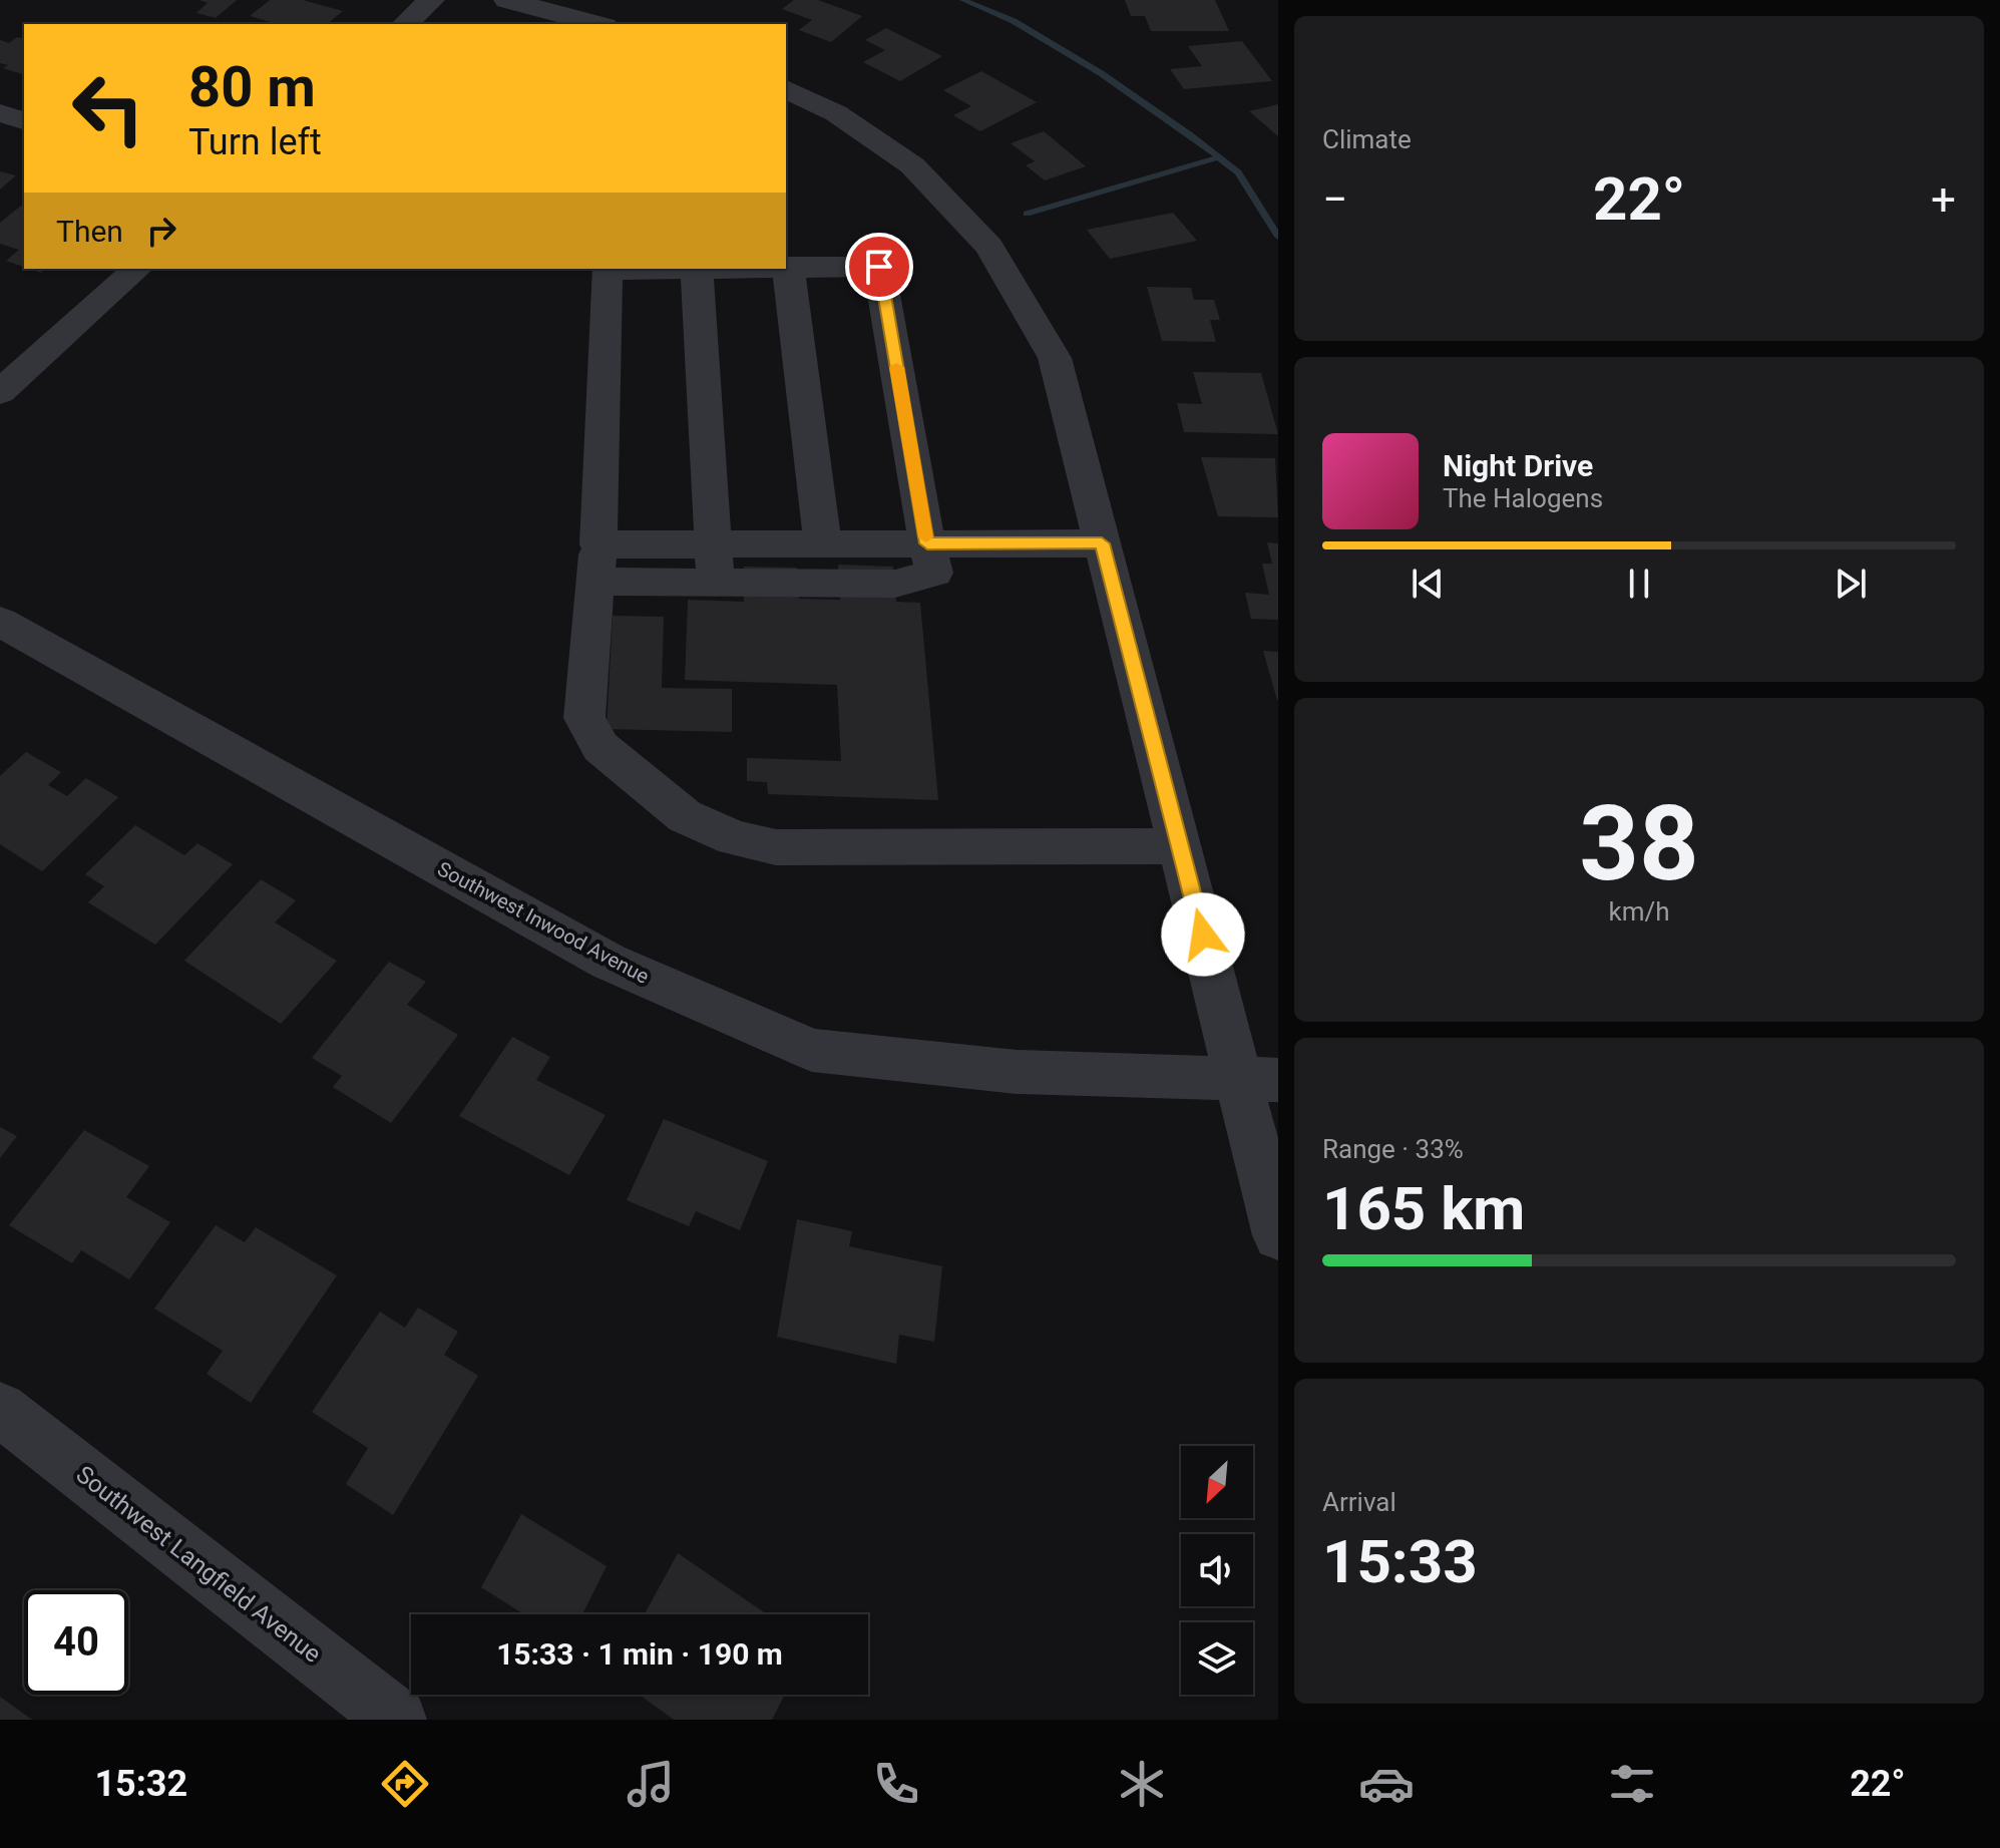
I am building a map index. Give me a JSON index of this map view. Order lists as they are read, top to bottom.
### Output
{
  "streets": {
    "street": ["Southwest Inwood Avenue", "Southwest Langfield Avenue"]
  },
  "north": "bottom left",
  "page": {
    "tile": [
      "Climate",
      ["38", "km/h"],
      ["Range · 33%", "165 km"],
      ["Arrival", "15:33"]
    ],
    "turn": ["80 m", "Turn left"],
    "heat": ["−", "22°", "+"],
    "then": "Then",
    "song": ["Night Drive", "The Halogens"],
    "limit": "40",
    "trip": "15:33 · 1 min · 190 m",
    "tabs": ["15:32", "22°"]
  }
}
